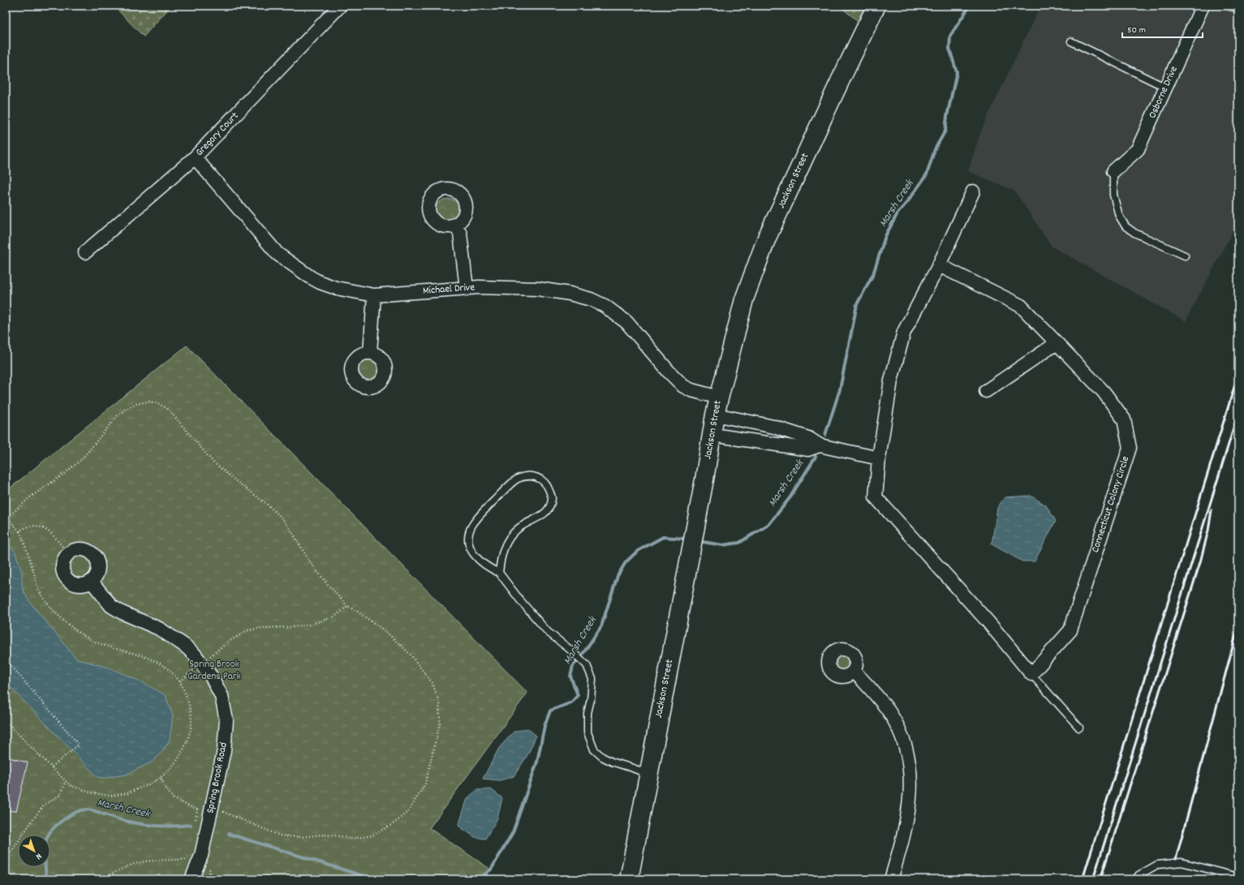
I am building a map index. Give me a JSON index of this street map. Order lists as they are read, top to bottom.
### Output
{
  "streets": {
    "street": [
      "Osborne Drive",
      "Gregory Court",
      "Jackson Street",
      "Michael Drive",
      "Connecticut Colony Circle",
      "Spring Brook Road"
    ]
  },
  "crossings": [
    ["Gregory Court", "Michael Drive"],
    ["Jackson Street", "Michael Drive"]
  ],
  "water": ["Marsh Creek"],
  "parks": ["Spring Brook Gardens Park"],
  "scale_bar": "50 m",
  "north": "bottom right"
}
